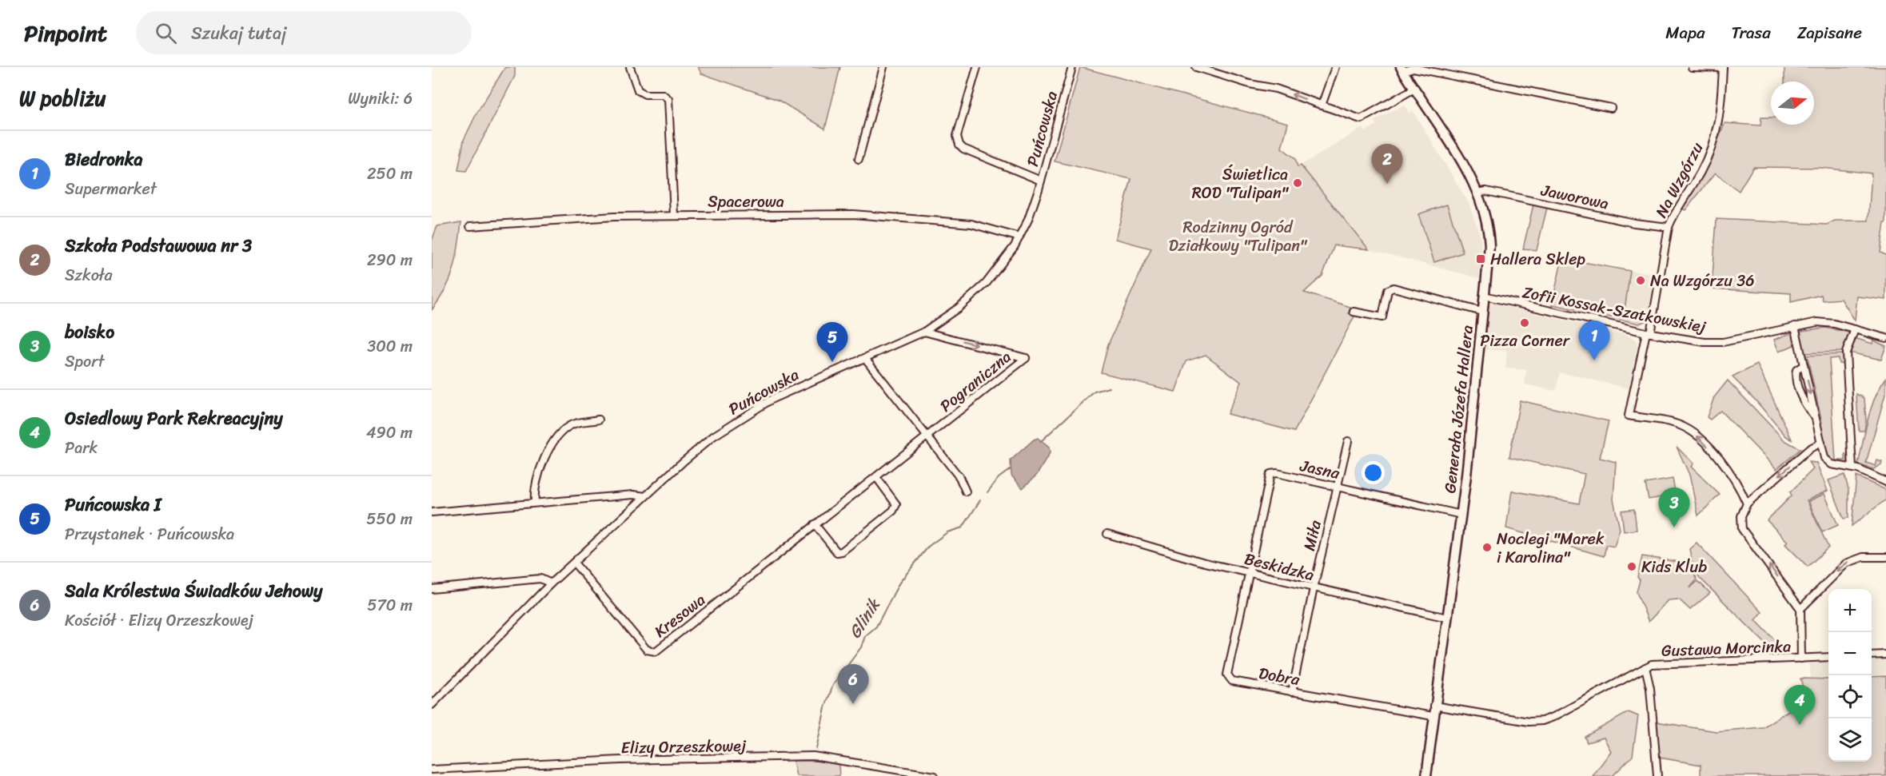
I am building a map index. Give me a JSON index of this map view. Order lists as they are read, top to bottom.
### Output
{
  "streets": {
    "street": [
      "Puńcowska",
      "Na Wzgórzu",
      "Jaworowa",
      "Spacerowa",
      "Zofii Kossak-Szatkowskiej",
      "Pograniczna",
      "Generała Józefa Hallera",
      "Jasna",
      "Miła",
      "Beskidzka",
      "Kresowa",
      "Gustawa Morcinka",
      "Dobra",
      "Elizy Orzeszkowej"
    ]
  },
  "crossings": [
    ["Puńcowska", "Spacerowa"],
    ["Puńcowska", "Pograniczna"],
    ["Puńcowska", "Kresowa"],
    ["Na Wzgórzu", "Jaworowa"],
    ["Na Wzgórzu", "Zofii Kossak-Szatkowskiej"],
    ["Jaworowa", "Generała Józefa Hallera"],
    ["Zofii Kossak-Szatkowskiej", "Generała Józefa Hallera"],
    ["Pograniczna", "Kresowa"],
    ["Generała Józefa Hallera", "Jasna"],
    ["Generała Józefa Hallera", "Beskidzka"],
    ["Generała Józefa Hallera", "Gustawa Morcinka"],
    ["Generała Józefa Hallera", "Dobra"],
    ["Jasna", "Miła"],
    ["Jasna", "Beskidzka"],
    ["Jasna", "Dobra"],
    ["Miła", "Beskidzka"],
    ["Miła", "Dobra"],
    ["Beskidzka", "Dobra"]
  ],
  "one_way": ["Na Wzgórzu"],
  "water": ["Glinik"],
  "parks": ["Rodzinny Ogród Działkowy \"Tulipan\""],
  "places": {
    "other": [
      "Świetlica ROD \"Tulipan\"",
      "Na Wzgórzu 36",
      "Pizza Corner",
      "Noclegi \"Marek i Karolina\"",
      "Kids Klub"
    ],
    "transit": ["Hallera Sklep"]
  },
  "north": "right",
  "page": {
    "header": "Pinpoint",
    "search": "Szukaj tutaj",
    "nav": ["Mapa", "Trasa", "Zapisane"],
    "heading": ["W pobliżu", "Wyniki: 6"],
    "list": [
      {
        "mark": "1",
        "name": "Biedronka",
        "note": "Supermarket",
        "value": "250 m"
      },
      {
        "mark": "2",
        "name": "Szkoła Podstawowa nr 3",
        "note": "Szkoła",
        "value": "290 m"
      },
      {
        "mark": "3",
        "name": "boisko",
        "note": "Sport",
        "value": "300 m"
      },
      {
        "mark": "4",
        "name": "Osiedlowy Park Rekreacyjny",
        "note": "Park",
        "value": "490 m"
      },
      {
        "mark": "5",
        "name": "Puńcowska I",
        "note": "Przystanek · Puńcowska",
        "value": "550 m"
      },
      {
        "mark": "6",
        "name": "Sala Królestwa Świadków Jehowy",
        "note": "Kościół · Elizy Orzeszkowej",
        "value": "570 m"
      }
    ],
    "pins": [
      "2",
      "1",
      "5",
      "3",
      "6",
      "4"
    ],
    "map_buttons": ["+", "−"]
  }
}
